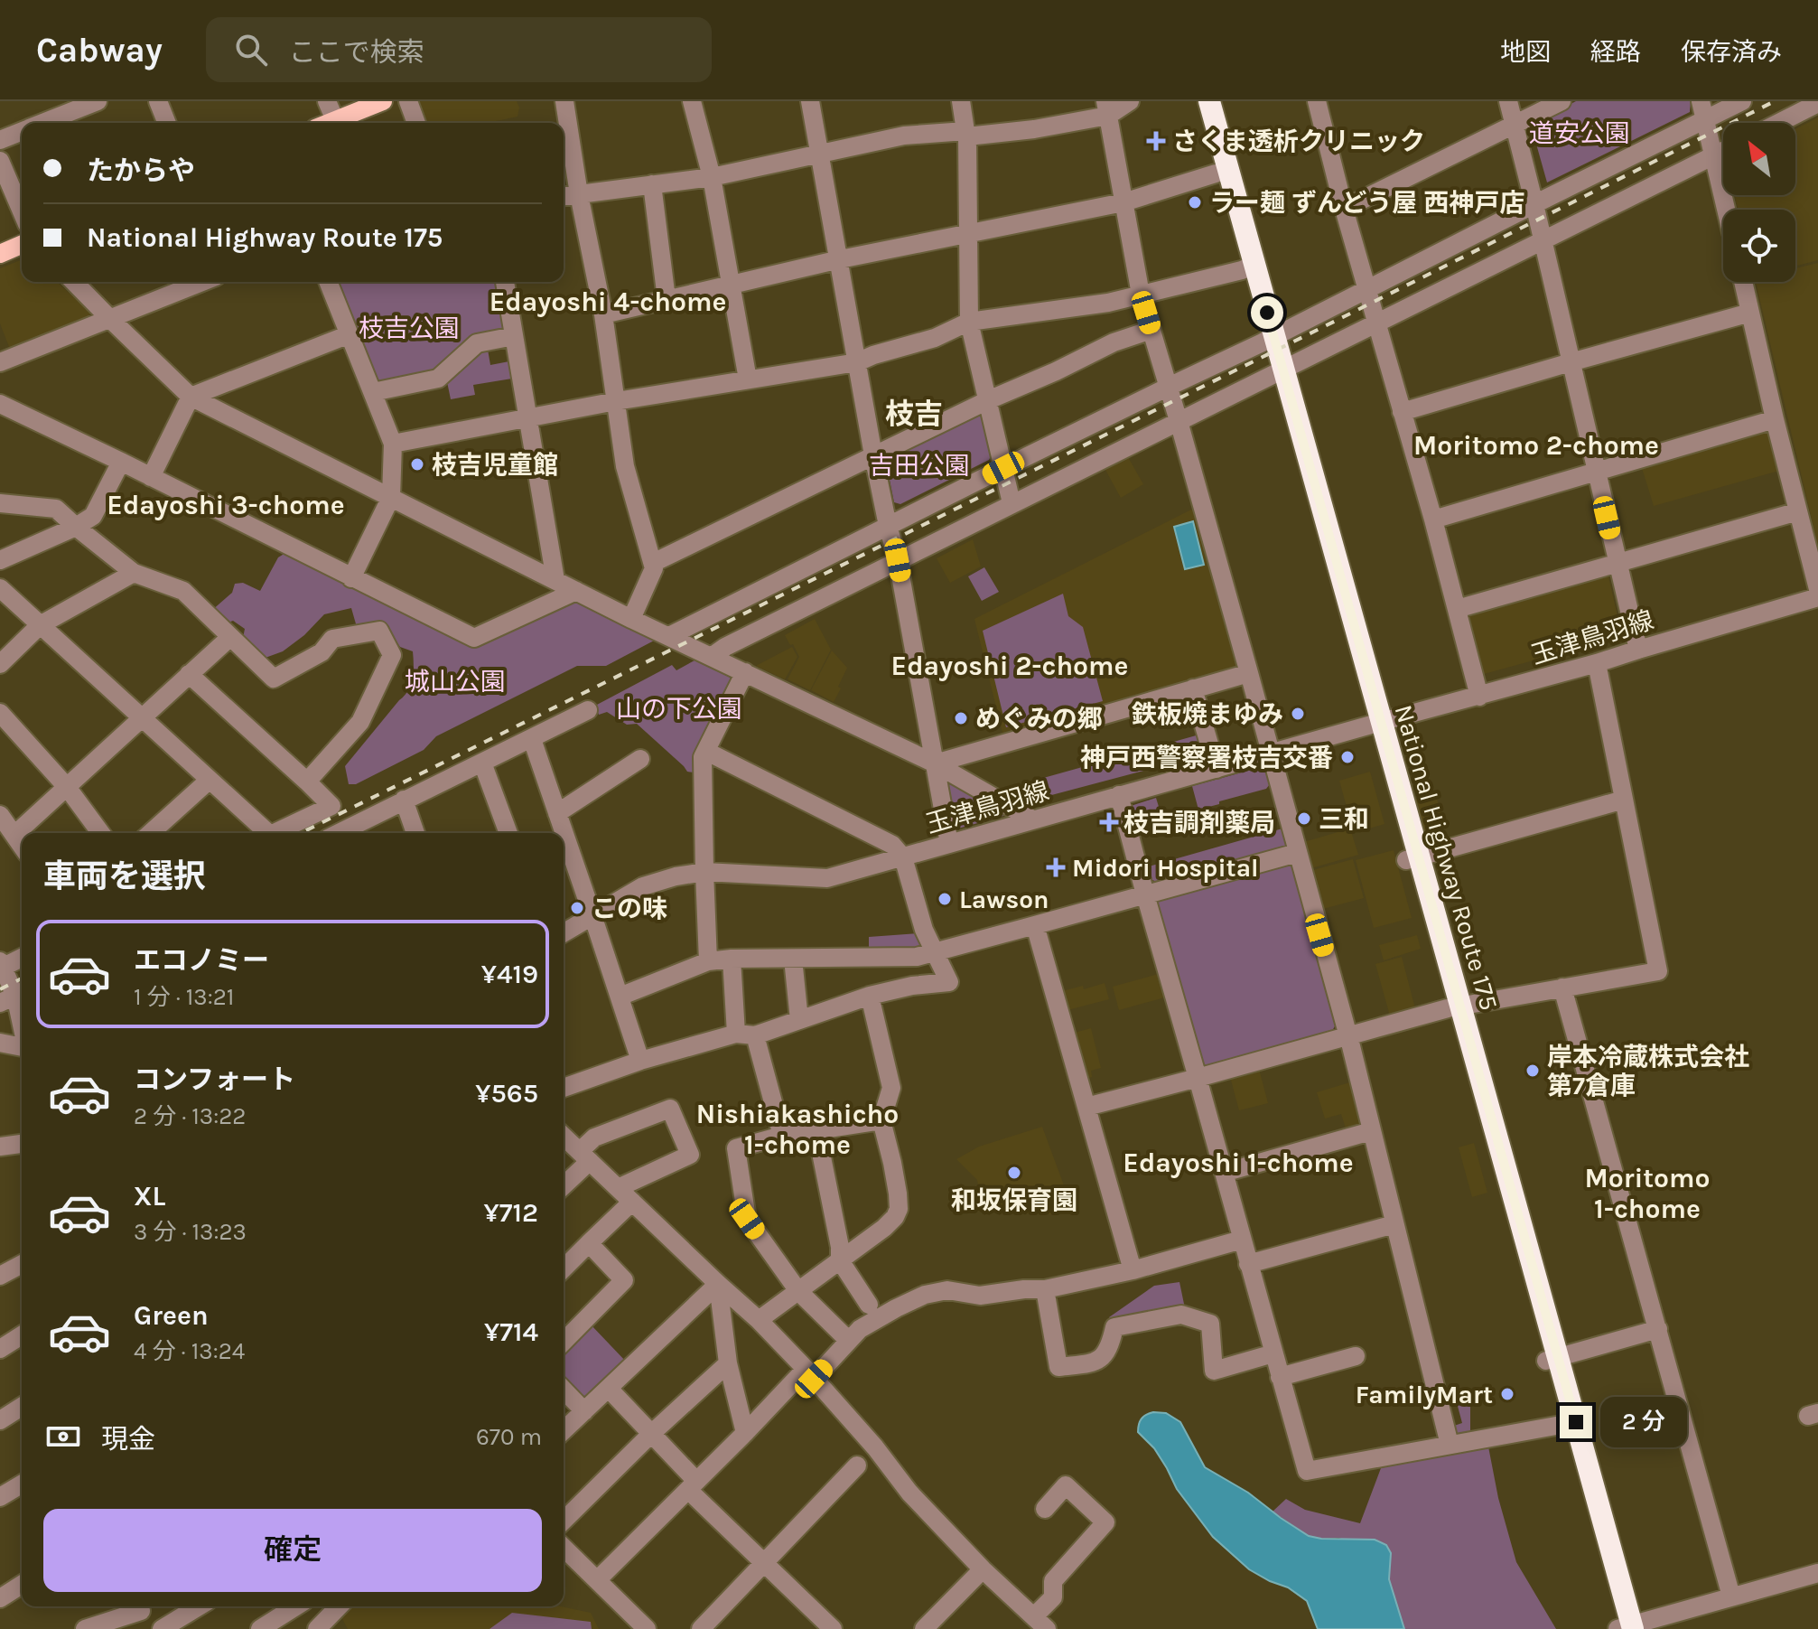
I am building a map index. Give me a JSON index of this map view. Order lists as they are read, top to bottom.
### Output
{
  "streets": {
    "highway": ["National Highway Route 175"],
    "street": ["玉津鳥羽線"]
  },
  "crossings": [
    ["玉津鳥羽線", "National Highway Route 175"]
  ],
  "districts": [
    "Edayoshi 4-chome",
    "枝吉",
    "Moritomo 2-chome",
    "Edayoshi 3-chome",
    "Edayoshi 2-chome",
    "Nishiakashicho 1-chome",
    "Edayoshi 1-chome",
    "Moritomo 1-chome"
  ],
  "parks": [
    "道安公園",
    "枝吉公園",
    "吉田公園",
    "城山公園",
    "山の下公園"
  ],
  "places": {
    "health": ["さくま透析クリニック", "枝吉調剤薬局", "Midori Hospital"],
    "other": [
      "ラー麺 ずんどう屋 西神戸店",
      "枝吉児童館",
      "鉄板焼まゆみ",
      "めぐみの郷",
      "神戸西警察署枝吉交番",
      "三和",
      "Lawson",
      "この味",
      "岸本冷蔵株式会社 第7倉庫",
      "和坂保育園",
      "FamilyMart"
    ]
  },
  "north": "top left",
  "page": {
    "header": "Cabway",
    "search": "ここで検索",
    "nav": ["地図", "経路", "保存済み"],
    "banner": ["たからや", "National Highway Route 175"],
    "heading": "車両を選択",
    "list": [
      {
        "name": "エコノミー",
        "note": "1 分 · 13:21",
        "value": "¥419"
      },
      {
        "name": "コンフォート",
        "note": "2 分 · 13:22",
        "value": "¥565"
      },
      {
        "name": "XL",
        "note": "3 分 · 13:23",
        "value": "¥712"
      },
      {
        "name": "Green",
        "note": "4 分 · 13:24",
        "value": "¥714"
      }
    ],
    "bubble": "2 分",
    "pay": ["現金", "670 m"],
    "buttons": "確定"
  }
}
